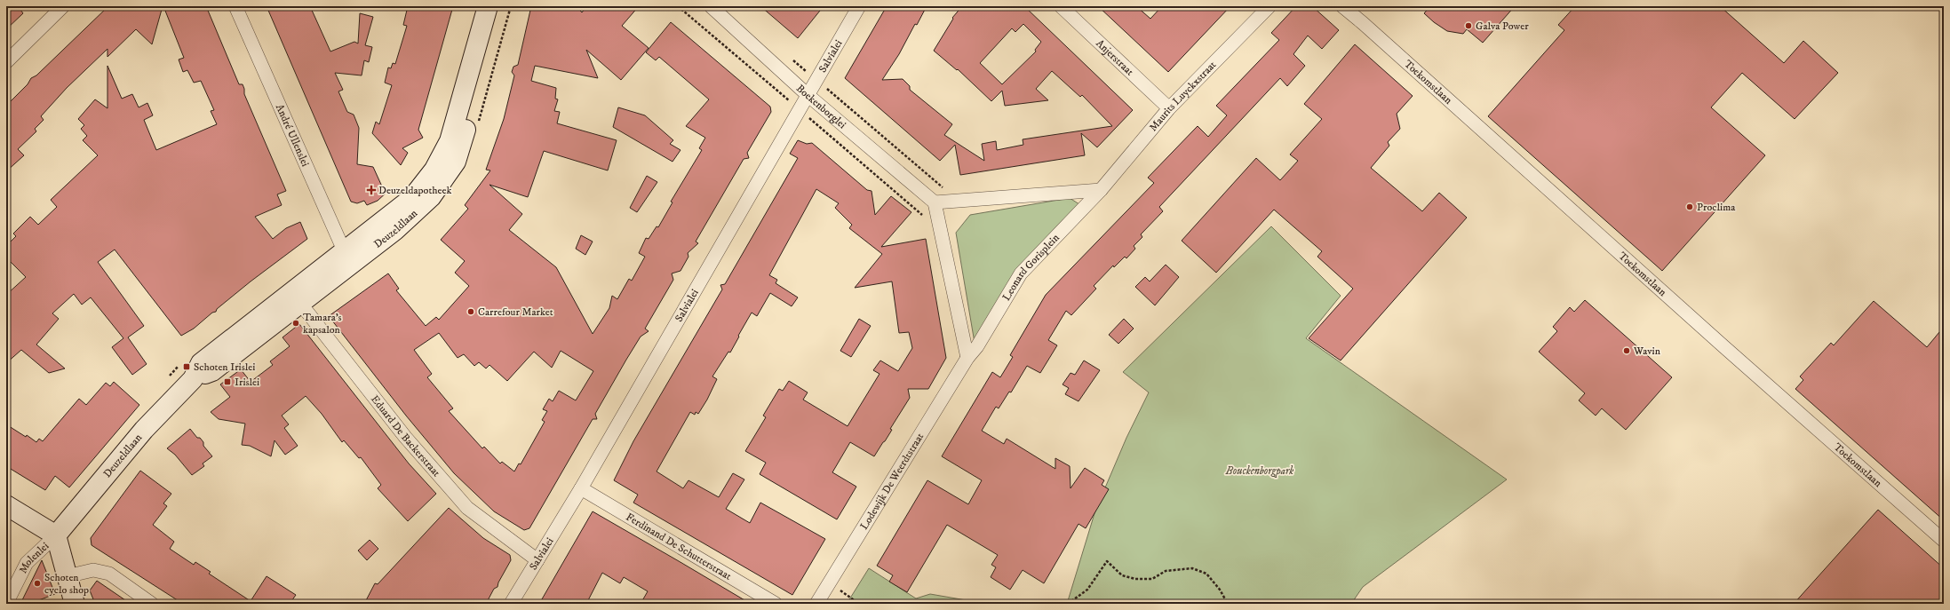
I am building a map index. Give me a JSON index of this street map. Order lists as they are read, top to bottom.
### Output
{
  "streets": {
    "street": [
      "Salvialei",
      "Anjerstraat",
      "Toekomstlaan",
      "Maurits Luyckxstraat",
      "Boekenborglei",
      "André Ullenslei",
      "Deuzeldlaan",
      "Leonard Gorisplein",
      "Eduard De Backerstraat",
      "Lodewijk De Weerdtstraat",
      "Ferdinand De Schutterstraat",
      "Molenlei"
    ]
  },
  "crossings": [
    ["Salvialei", "Boekenborglei"],
    ["Salvialei", "Eduard De Backerstraat"],
    ["Salvialei", "Ferdinand De Schutterstraat"],
    ["Anjerstraat", "Maurits Luyckxstraat"],
    ["Maurits Luyckxstraat", "Leonard Gorisplein"],
    ["André Ullenslei", "Deuzeldlaan"],
    ["Deuzeldlaan", "Eduard De Backerstraat"],
    ["Deuzeldlaan", "Molenlei"],
    ["Leonard Gorisplein", "Lodewijk De Weerdtstraat"]
  ],
  "parks": ["Bouckenborgpark"],
  "places": {
    "other": [
      "Galva Power",
      "Proclima",
      "Carrefour Market",
      "Tamara's kapsalon",
      "Wavin",
      "Schoten cyclo shop"
    ],
    "health": ["Deuzeldapotheek"],
    "transit": ["Schoten Irislei", "Irislei"]
  }
}
